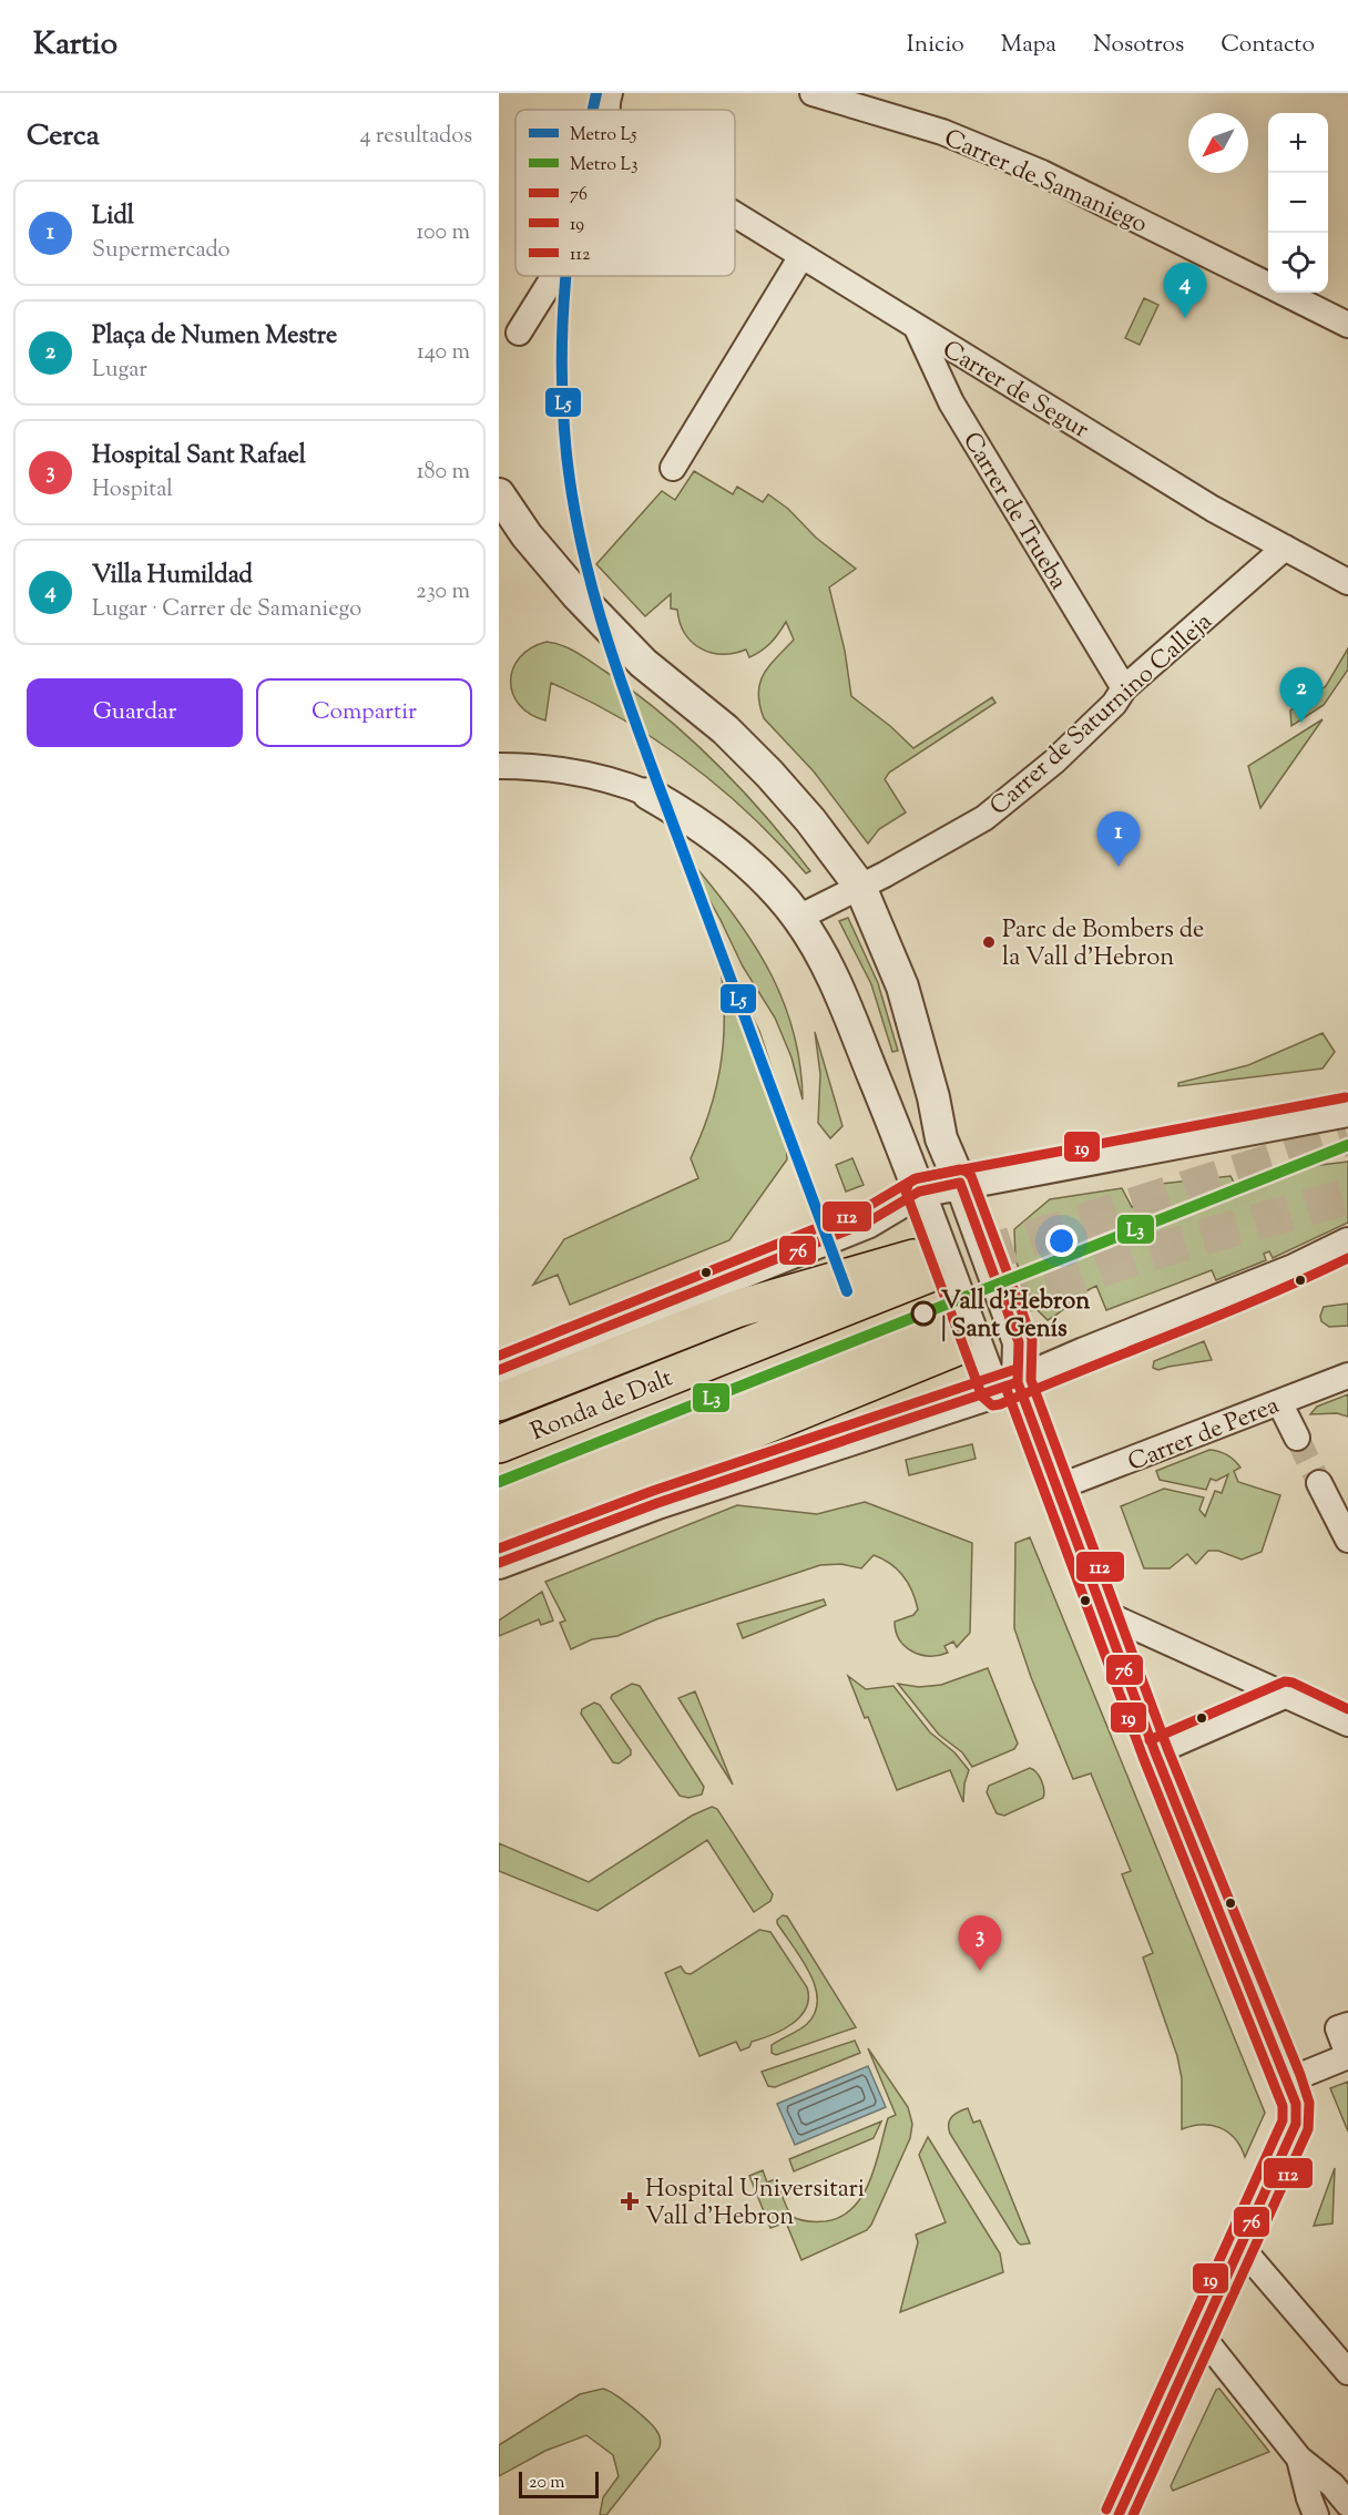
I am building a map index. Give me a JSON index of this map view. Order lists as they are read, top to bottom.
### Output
{
  "streets": {
    "highway": ["Ronda de Dalt"],
    "street": [
      "Carrer de Samaniego",
      "Carrer de Segur",
      "Carrer de Trueba",
      "Carrer de Saturnino Calleja",
      "Carrer de Perea"
    ]
  },
  "crossings": [
    ["Carrer de Segur", "Carrer de Trueba"],
    ["Carrer de Segur", "Carrer de Saturnino Calleja"],
    ["Carrer de Trueba", "Carrer de Saturnino Calleja"]
  ],
  "places": {
    "other": ["Parc de Bombers de la Vall d'Hebron", "Vall d’Hebron | Sant Genís"],
    "health": ["Hospital Universitari Vall d'Hebron"]
  },
  "lines": [
    "metro line L5",
    "transit line 19",
    "metro line L3",
    "transit line 112",
    "transit line 76"
  ],
  "legend": [
    "Metro L5",
    "Metro L3",
    "76",
    "19",
    "112"
  ],
  "scale_bar": "20 m",
  "north": "bottom left",
  "page": {
    "header": "Kartio",
    "nav": [
      "Inicio",
      "Mapa",
      "Nosotros",
      "Contacto"
    ],
    "heading": ["Cerca", "4 resultados"],
    "map_buttons": ["+", "−"],
    "list": [
      {
        "mark": "1",
        "name": "Lidl",
        "note": "Supermercado",
        "value": "100 m"
      },
      {
        "mark": "2",
        "name": "Plaça de Numen Mestre",
        "note": "Lugar",
        "value": "140 m"
      },
      {
        "mark": "3",
        "name": "Hospital Sant Rafael",
        "note": "Hospital",
        "value": "180 m"
      },
      {
        "mark": "4",
        "name": "Villa Humildad",
        "note": "Lugar · Carrer de Samaniego",
        "value": "230 m"
      }
    ],
    "pins": [
      "4",
      "2",
      "1",
      "3"
    ],
    "buttons": ["Guardar", "Compartir"],
    "scale": "20 m"
  }
}
